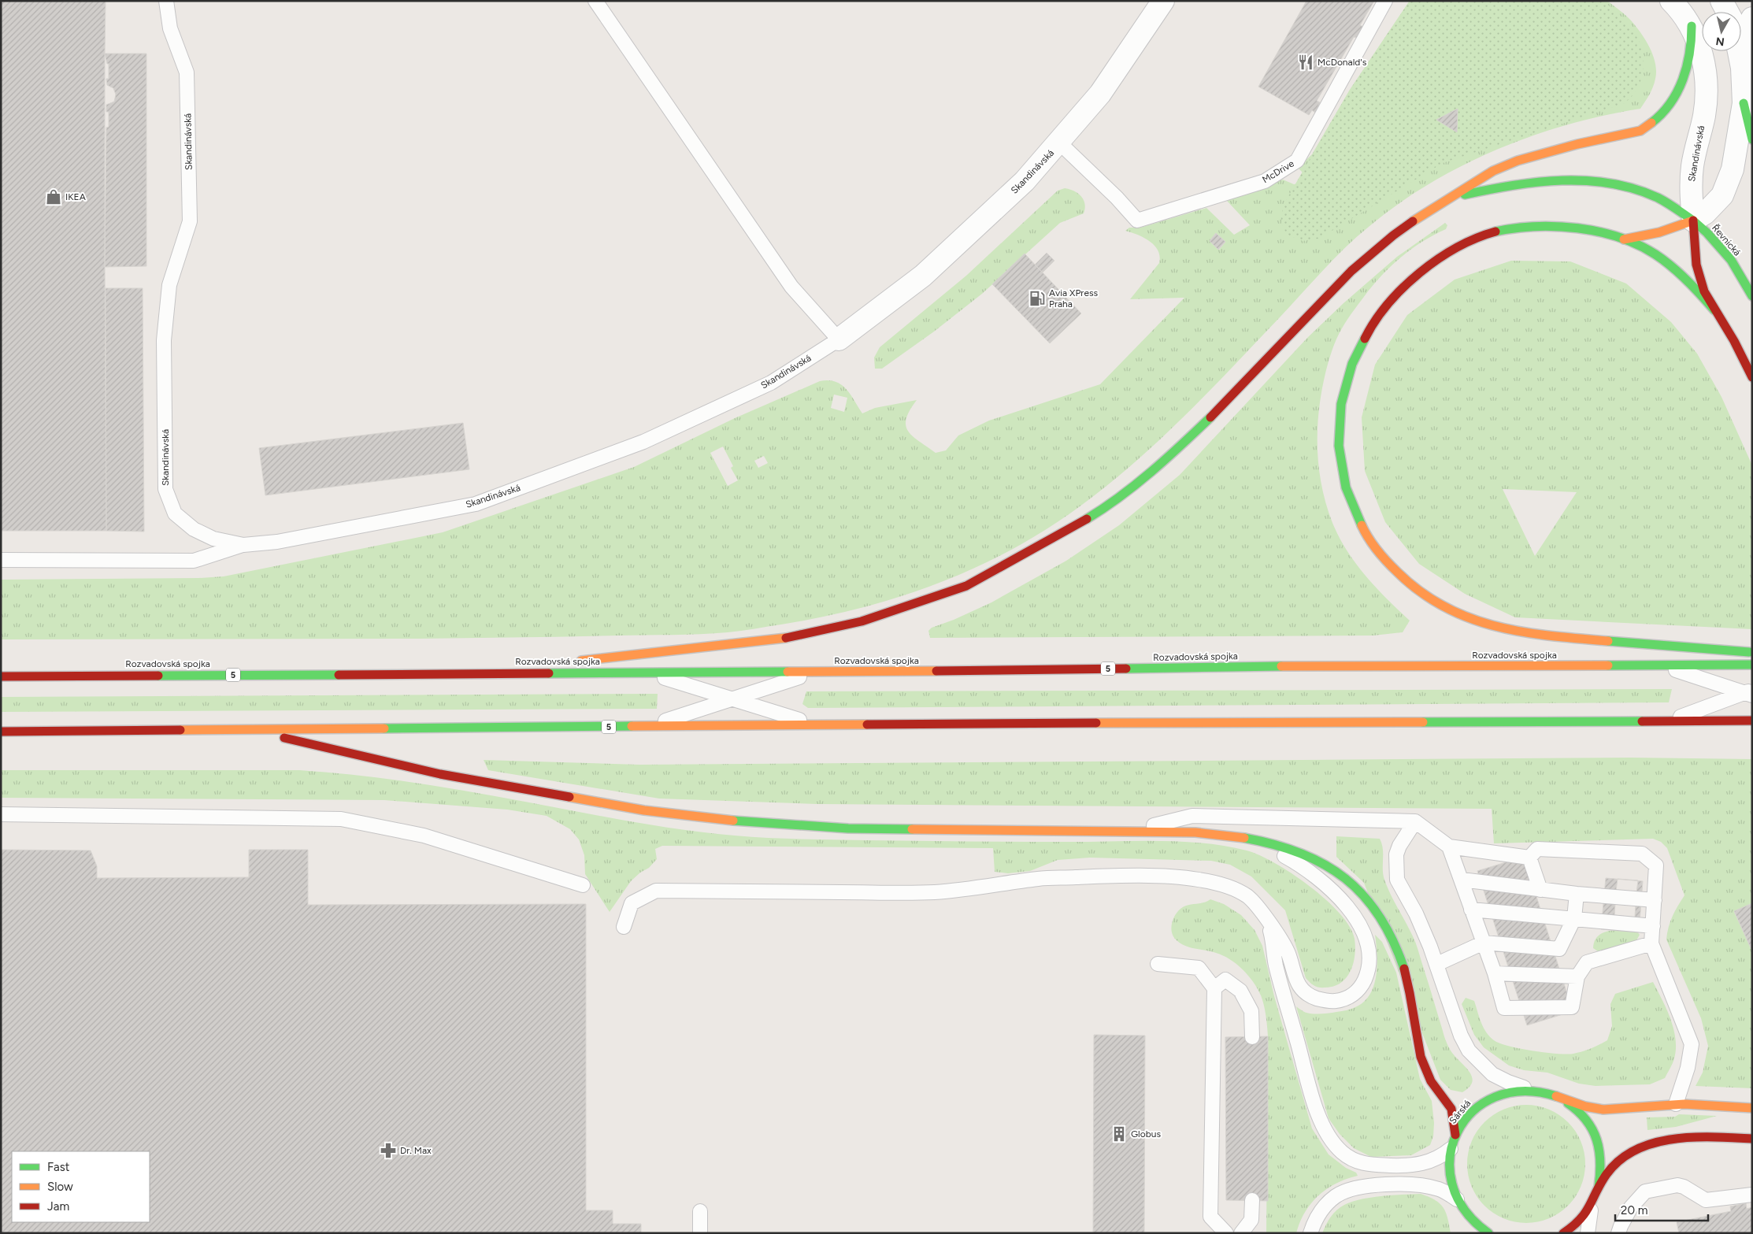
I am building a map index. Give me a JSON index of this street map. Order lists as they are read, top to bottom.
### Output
{
  "streets": {
    "main road": [
      "Řevnická",
      "Rozvadovská spojka",
      "5",
      "Sárská"
    ],
    "street": ["Skandinávská"],
    "lane": ["McDrive"]
  },
  "crossings": [
    ["Skandinávská", "McDrive"],
    ["Skandinávská", "Řevnická"],
    ["Rozvadovská spojka", "5"]
  ],
  "places": {
    "restaurant": ["McDonald's"],
    "shop": ["IKEA"],
    "fuel station": ["Avia XPress Praha"],
    "building": ["Globus"],
    "pharmacy": ["Dr. Max"]
  },
  "legend": ["Fast", "Slow", "Jam"],
  "scale_bar": "20 m",
  "north": "bottom"
}
